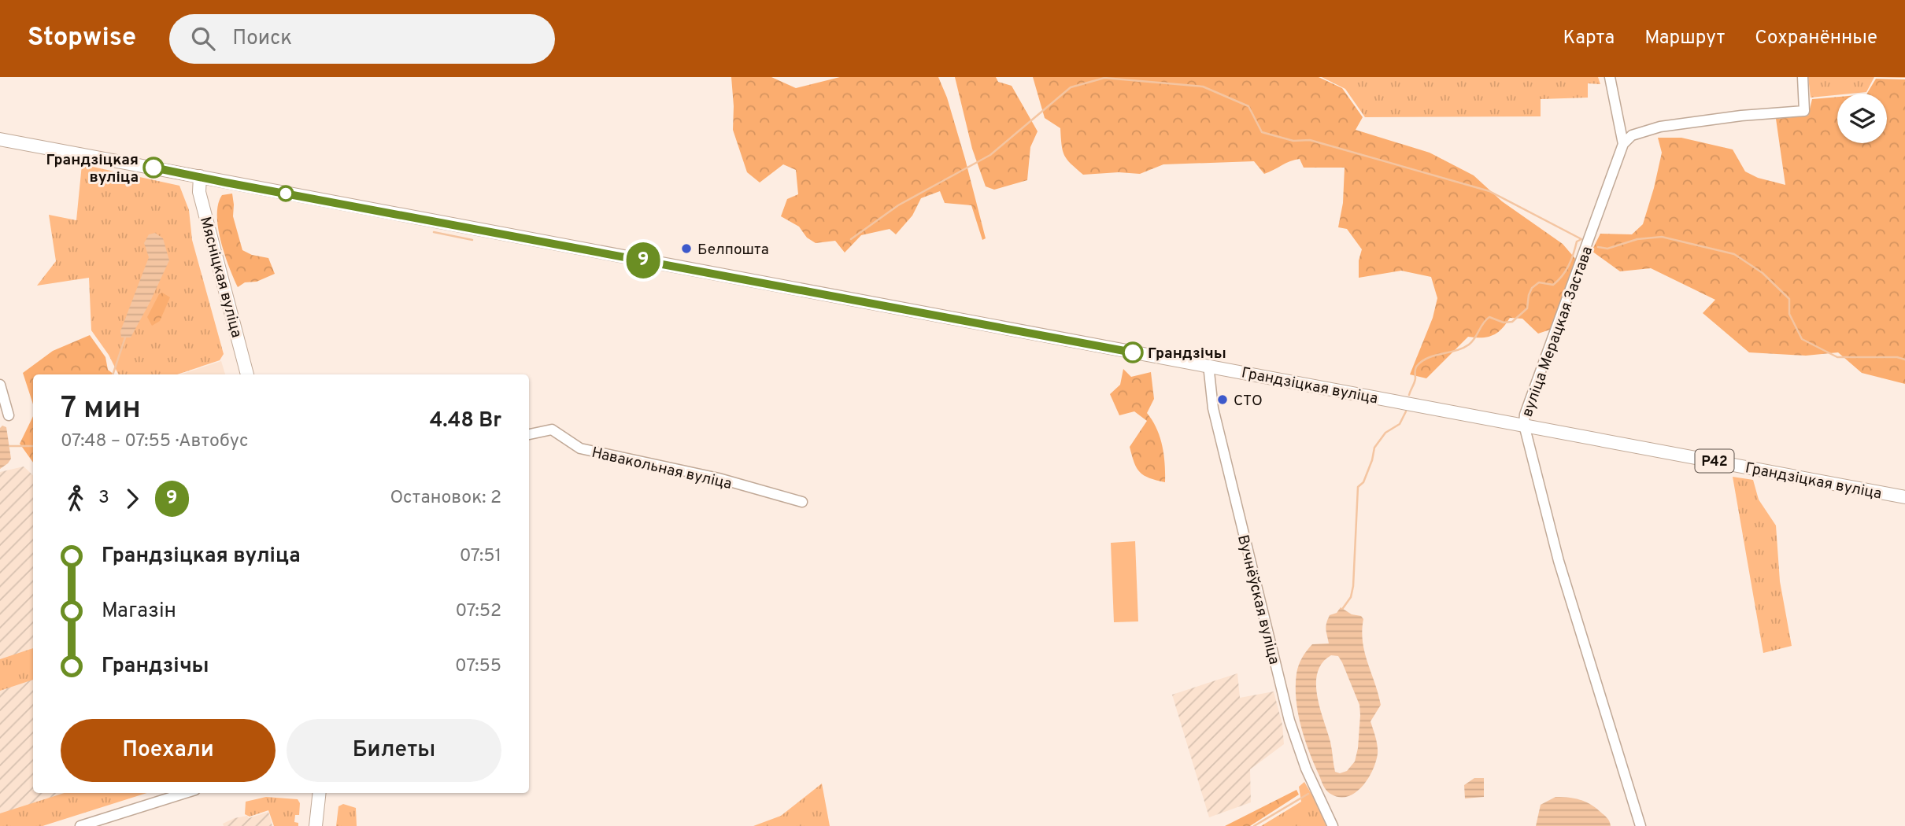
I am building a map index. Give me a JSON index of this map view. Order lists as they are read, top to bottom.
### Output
{
  "streets": {
    "main road": ["Мясніцкая вуліца", "Грандзіцкая вуліца", "Р42"],
    "street": ["вуліца Мерацкая Застава", "Навакольная вуліца", "Вучнёўская вуліца"]
  },
  "crossings": [
    ["Мясніцкая вуліца", "Грандзіцкая вуліца"],
    ["вуліца Мерацкая Застава", "Грандзіцкая вуліца"],
    ["Грандзіцкая вуліца", "Вучнёўская вуліца"]
  ],
  "places": [
    "Грандзіцкая вуліца",
    "Белпошта",
    "Грандзічы",
    "СТО"
  ],
  "lines": ["bus line 9"],
  "page": {
    "header": "Stopwise",
    "search": "Поиск",
    "nav": ["Карта", "Маршрут", "Сохранённые"],
    "on_map": "9",
    "heading": ["7 мин", "07:48 – 07:55 · Автобус", "4.48 Br"],
    "legs": ["3", "9", "Остановок: 2"],
    "list": [
      {
        "name": "Грандзіцкая вуліца",
        "value": "07:51"
      },
      {
        "name": "Магазін",
        "value": "07:52"
      },
      {
        "name": "Грандзічы",
        "value": "07:55"
      }
    ],
    "buttons": ["Поехали", "Билеты"]
  }
}
